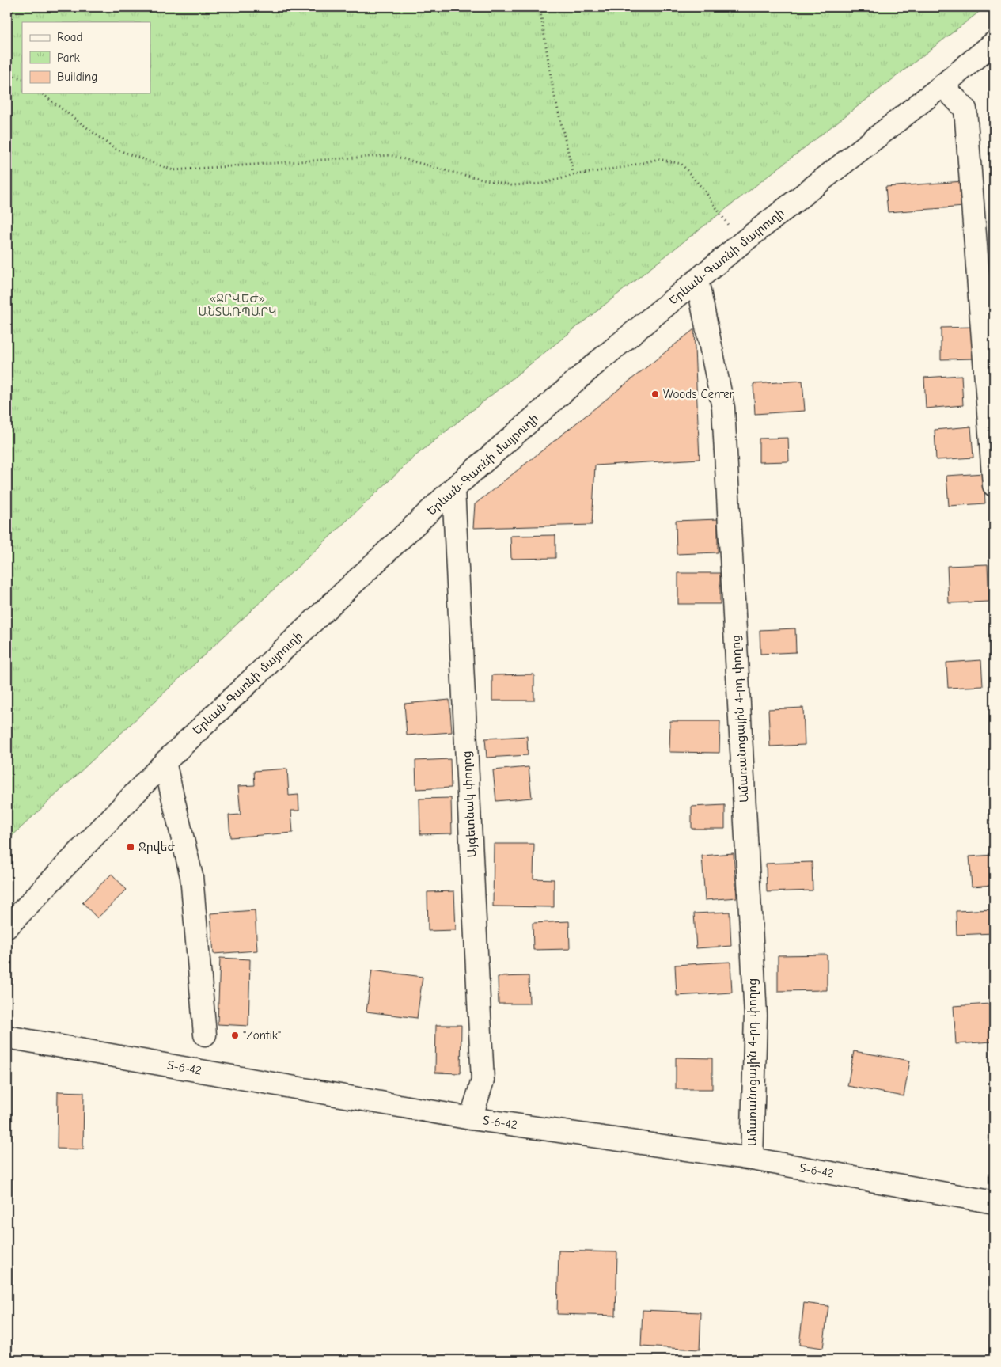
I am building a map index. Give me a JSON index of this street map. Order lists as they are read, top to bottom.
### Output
{
  "streets": {
    "main road": [
      "Երևան-Գառնի մայրուղի",
      "Ամառանոցային 4-րդ փողոց",
      "Այգետնակ փողոց",
      "Տ-6-42"
    ]
  },
  "crossings": [
    ["Երևան-Գառնի մայրուղի", "Ամառանոցային 4-րդ փողոց"],
    ["Երևան-Գառնի մայրուղի", "Այգետնակ փողոց"],
    ["Ամառանոցային 4-րդ փողոց", "Տ-6-42"],
    ["Այգետնակ փողոց", "Տ-6-42"]
  ],
  "parks": ["«ՋՐՎԵԺ» ԱՆՏԱՌՊԱՐԿ"],
  "places": {
    "other": ["Woods Center", "\"Zontik\""],
    "transit": ["Ջրվեժ"]
  },
  "legend": ["Road", "Park", "Building"]
}
